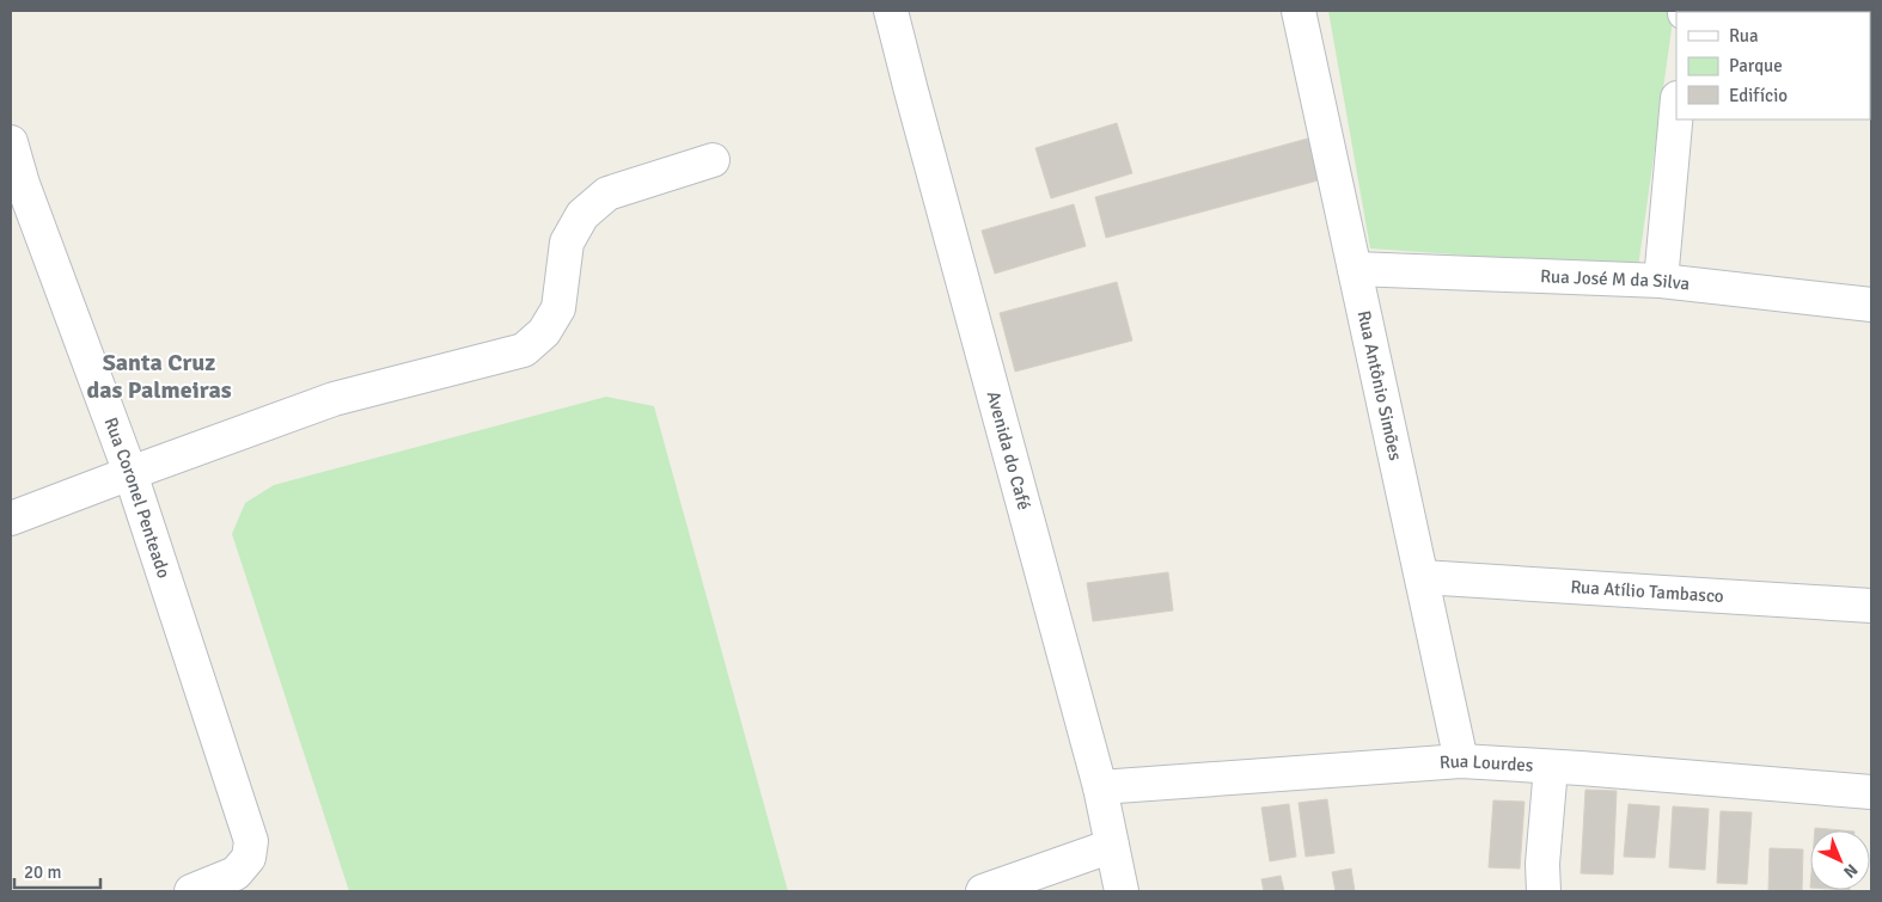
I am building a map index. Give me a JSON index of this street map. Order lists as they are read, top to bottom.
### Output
{
  "streets": {
    "street": [
      "Rua José M da Silva",
      "Rua Antônio Simões",
      "Avenida do Café",
      "Rua Coronel Penteado",
      "Rua Atílio Tambasco",
      "Rua Lourdes"
    ]
  },
  "crossings": [
    ["Rua José M da Silva", "Rua Antônio Simões"],
    ["Rua Antônio Simões", "Rua Atílio Tambasco"],
    ["Rua Antônio Simões", "Rua Lourdes"],
    ["Avenida do Café", "Rua Lourdes"]
  ],
  "districts": ["Santa Cruz das Palmeiras"],
  "legend": ["Rua", "Parque", "Edifício"],
  "scale_bar": "20 m",
  "north": "bottom right"
}
